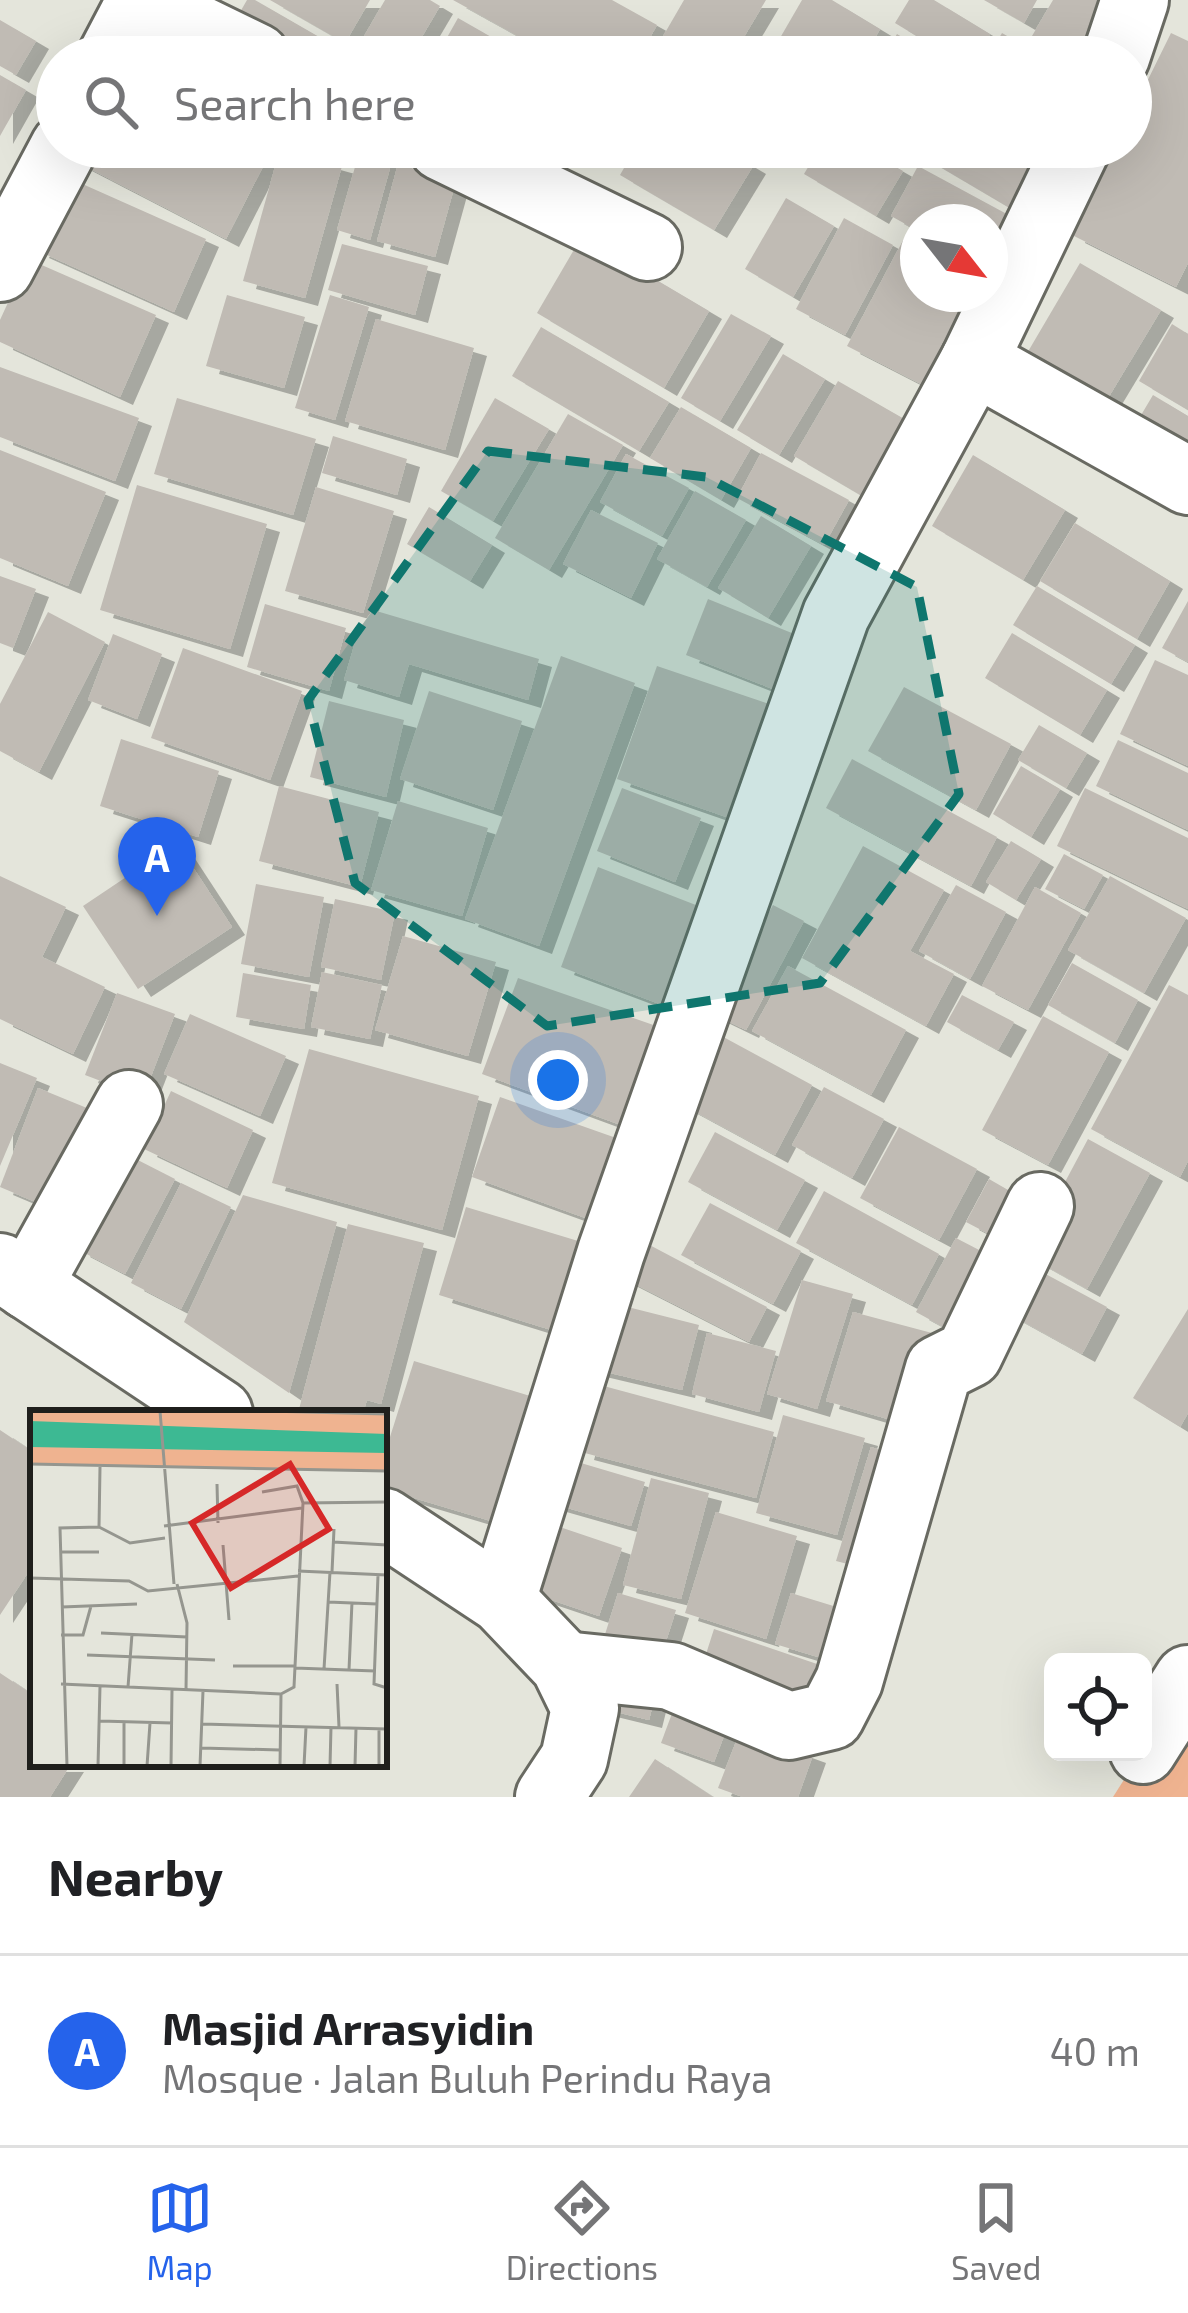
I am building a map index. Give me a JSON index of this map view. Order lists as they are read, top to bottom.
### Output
{
  "north": "bottom right",
  "page": {
    "search": "Search here",
    "pins": "A",
    "heading": "Nearby",
    "list": [
      {
        "mark": "A",
        "name": "Masjid Arrasyidin",
        "note": "Mosque · Jalan Buluh Perindu Raya",
        "value": "40 m"
      }
    ],
    "nav": ["Map", "Directions", "Saved"]
  }
}
